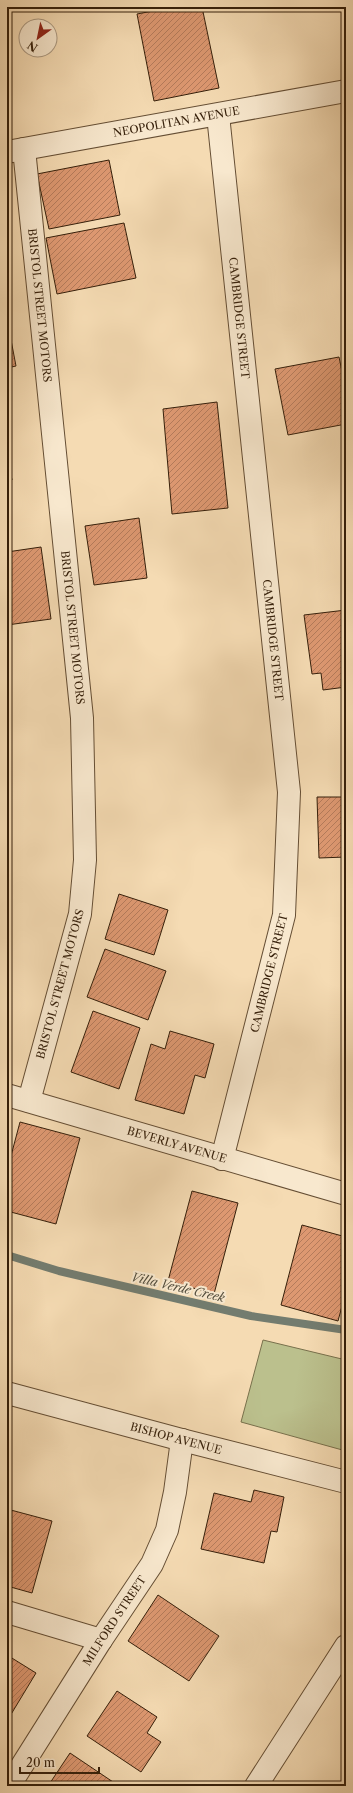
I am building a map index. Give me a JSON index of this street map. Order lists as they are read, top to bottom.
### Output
{
  "streets": {
    "street": [
      "NEOPOLITAN AVENUE",
      "BRISTOL STREET MOTORS",
      "CAMBRIDGE STREET",
      "BEVERLY AVENUE",
      "BISHOP AVENUE",
      "MILFORD STREET"
    ]
  },
  "crossings": [
    ["NEOPOLITAN AVENUE", "BRISTOL STREET MOTORS"],
    ["NEOPOLITAN AVENUE", "CAMBRIDGE STREET"],
    ["BRISTOL STREET MOTORS", "BEVERLY AVENUE"],
    ["CAMBRIDGE STREET", "BEVERLY AVENUE"],
    ["BISHOP AVENUE", "MILFORD STREET"]
  ],
  "water": ["Villa Verde Creek"],
  "scale_bar": "20 m",
  "north": "bottom left"
}
